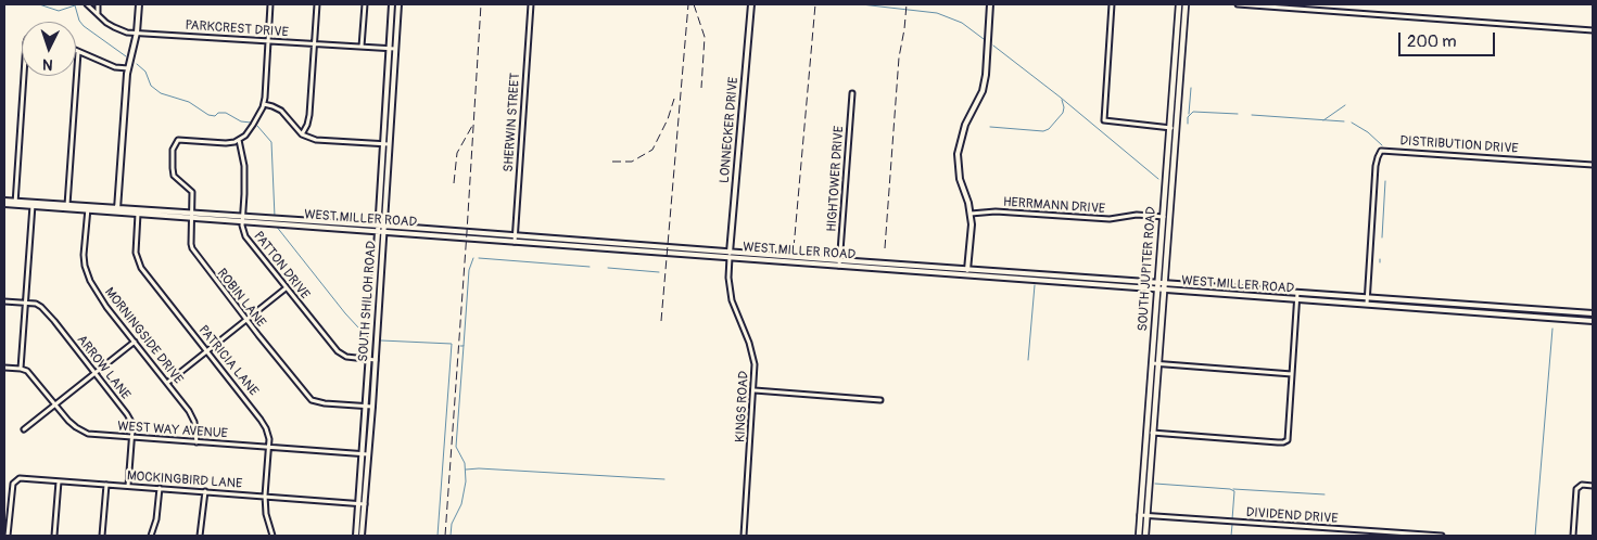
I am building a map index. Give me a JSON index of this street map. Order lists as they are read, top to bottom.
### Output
{
  "streets": {
    "main road": [
      "LONNECKER DRIVE",
      "WEST MILLER ROAD",
      "SOUTH JUPITER ROAD",
      "SOUTH SHILOH ROAD"
    ],
    "street": [
      "PARKCREST DRIVE",
      "SHERWIN STREET",
      "DISTRIBUTION DRIVE",
      "HIGHTOWER DRIVE",
      "HERRMANN DRIVE",
      "PATTON DRIVE",
      "ROBIN LANE",
      "MORNINGSIDE DRIVE",
      "PATRICIA LANE",
      "ARROW LANE",
      "KINGS ROAD",
      "WEST WAY AVENUE",
      "MOCKINGBIRD LANE",
      "DIVIDEND DRIVE"
    ]
  },
  "crossings": [
    ["PARKCREST DRIVE", "SOUTH SHILOH ROAD"],
    ["SHERWIN STREET", "WEST MILLER ROAD"],
    ["LONNECKER DRIVE", "WEST MILLER ROAD"],
    ["LONNECKER DRIVE", "KINGS ROAD"],
    ["DISTRIBUTION DRIVE", "WEST MILLER ROAD"],
    ["HIGHTOWER DRIVE", "WEST MILLER ROAD"],
    ["HERRMANN DRIVE", "SOUTH JUPITER ROAD"],
    ["WEST MILLER ROAD", "PATTON DRIVE"],
    ["WEST MILLER ROAD", "SOUTH JUPITER ROAD"],
    ["WEST MILLER ROAD", "ROBIN LANE"],
    ["WEST MILLER ROAD", "SOUTH SHILOH ROAD"],
    ["WEST MILLER ROAD", "MORNINGSIDE DRIVE"],
    ["WEST MILLER ROAD", "PATRICIA LANE"],
    ["WEST MILLER ROAD", "KINGS ROAD"],
    ["PATTON DRIVE", "ROBIN LANE"],
    ["PATTON DRIVE", "SOUTH SHILOH ROAD"],
    ["SOUTH JUPITER ROAD", "DIVIDEND DRIVE"],
    ["ROBIN LANE", "SOUTH SHILOH ROAD"],
    ["SOUTH SHILOH ROAD", "WEST WAY AVENUE"],
    ["SOUTH SHILOH ROAD", "MOCKINGBIRD LANE"],
    ["MORNINGSIDE DRIVE", "WEST WAY AVENUE"],
    ["PATRICIA LANE", "WEST WAY AVENUE"],
    ["PATRICIA LANE", "MOCKINGBIRD LANE"],
    ["ARROW LANE", "WEST WAY AVENUE"],
    ["ARROW LANE", "MOCKINGBIRD LANE"]
  ],
  "scale_bar": "200 m",
  "north": "bottom"
}
